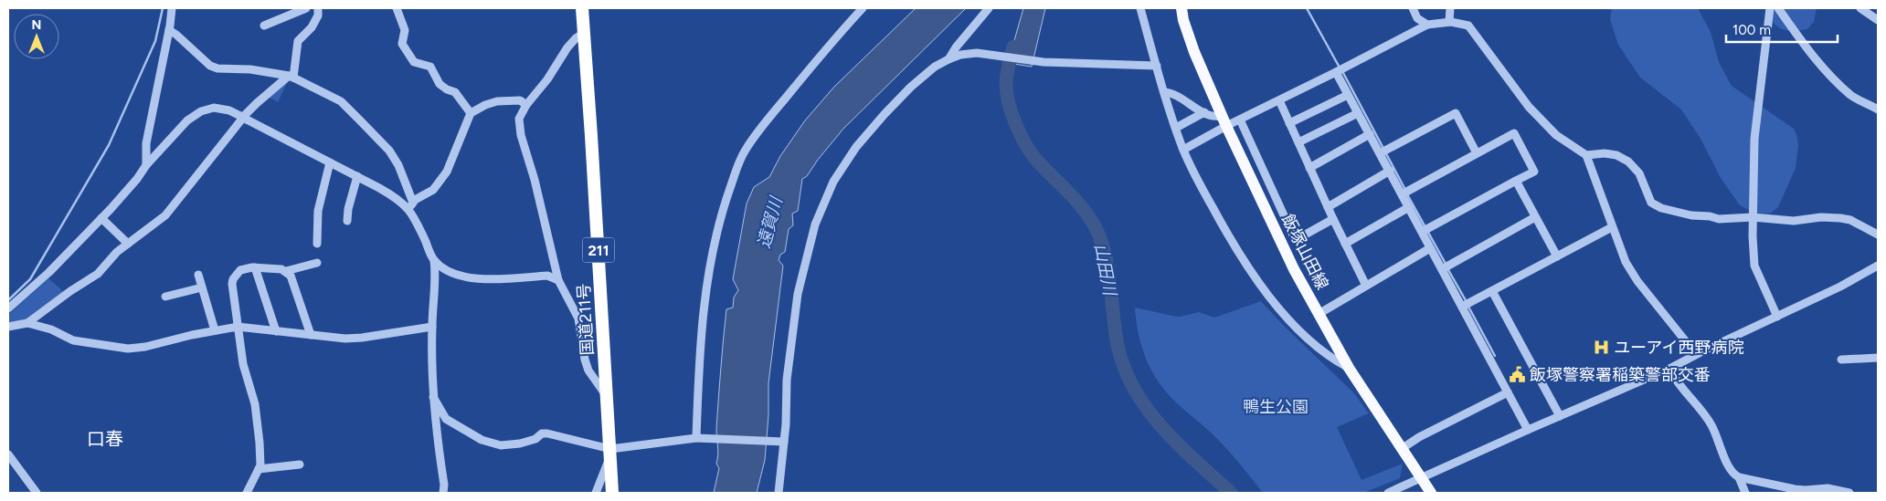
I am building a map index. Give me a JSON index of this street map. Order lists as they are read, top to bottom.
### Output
{
  "streets": {
    "highway": ["211", "国道211号"],
    "main road": ["飯塚山田線"]
  },
  "districts": ["口春"],
  "water": ["遠賀川", "山田川"],
  "parks": ["鴨生公園"],
  "places": {
    "hospital": ["ユーアイ西野病院"],
    "public building": ["飯塚警察署稲築警部交番"]
  },
  "scale_bar": "100 m",
  "north": "top"
}
